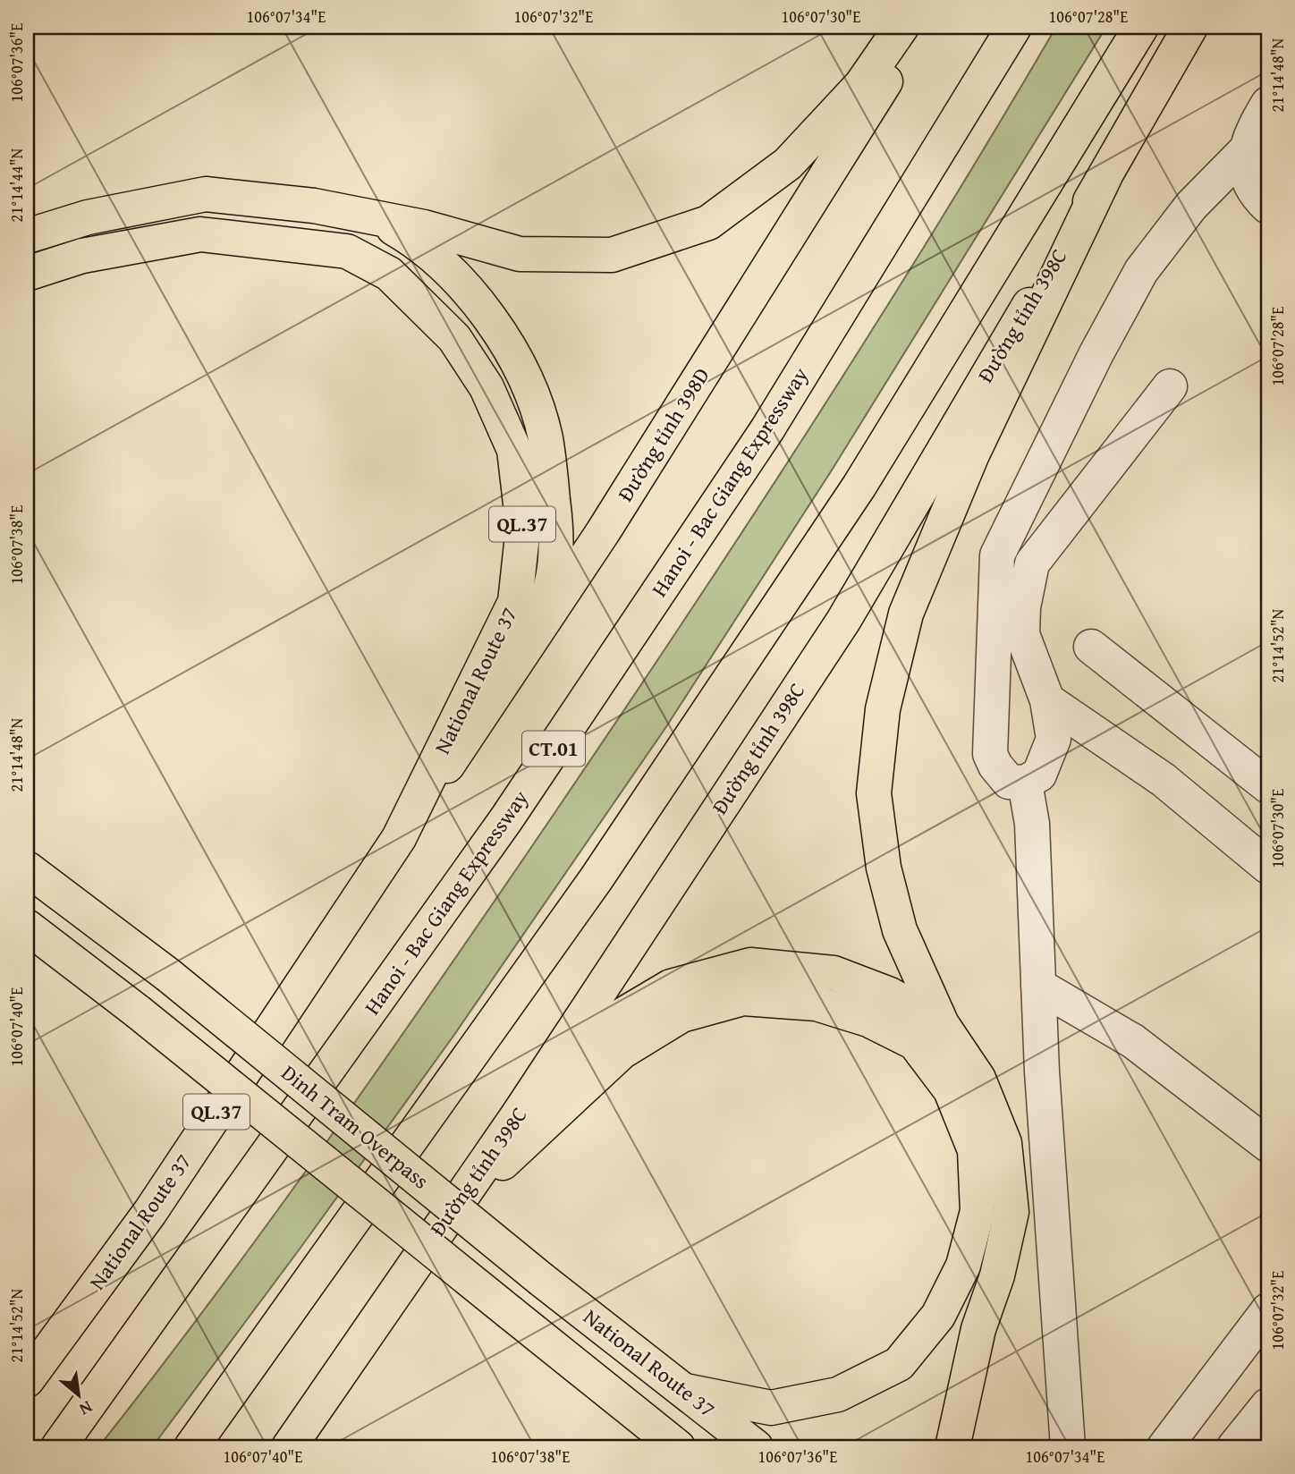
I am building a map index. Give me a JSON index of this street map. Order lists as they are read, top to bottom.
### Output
{
  "streets": {
    "main road": [
      "Đường tỉnh 398C",
      "Đường tỉnh 398D",
      "Hanoi - Bac Giang Expressway",
      "QL.37",
      "National Route 37",
      "CT.01",
      "Dinh Tram Overpass"
    ]
  },
  "crossings": [
    ["Đường tỉnh 398D", "National Route 37"],
    ["National Route 37", "Dinh Tram Overpass"]
  ],
  "north": "bottom right",
  "coordinates": [
    "106°07'34\"E",
    "106°07'32\"E",
    "106°07'30\"E",
    "106°07'28\"E",
    "106°07'36\"E",
    "21°14'48\"N",
    "21°14'44\"N",
    "106°07'38\"E",
    "21°14'52\"N",
    "106°07'40\"E"
  ]
}
